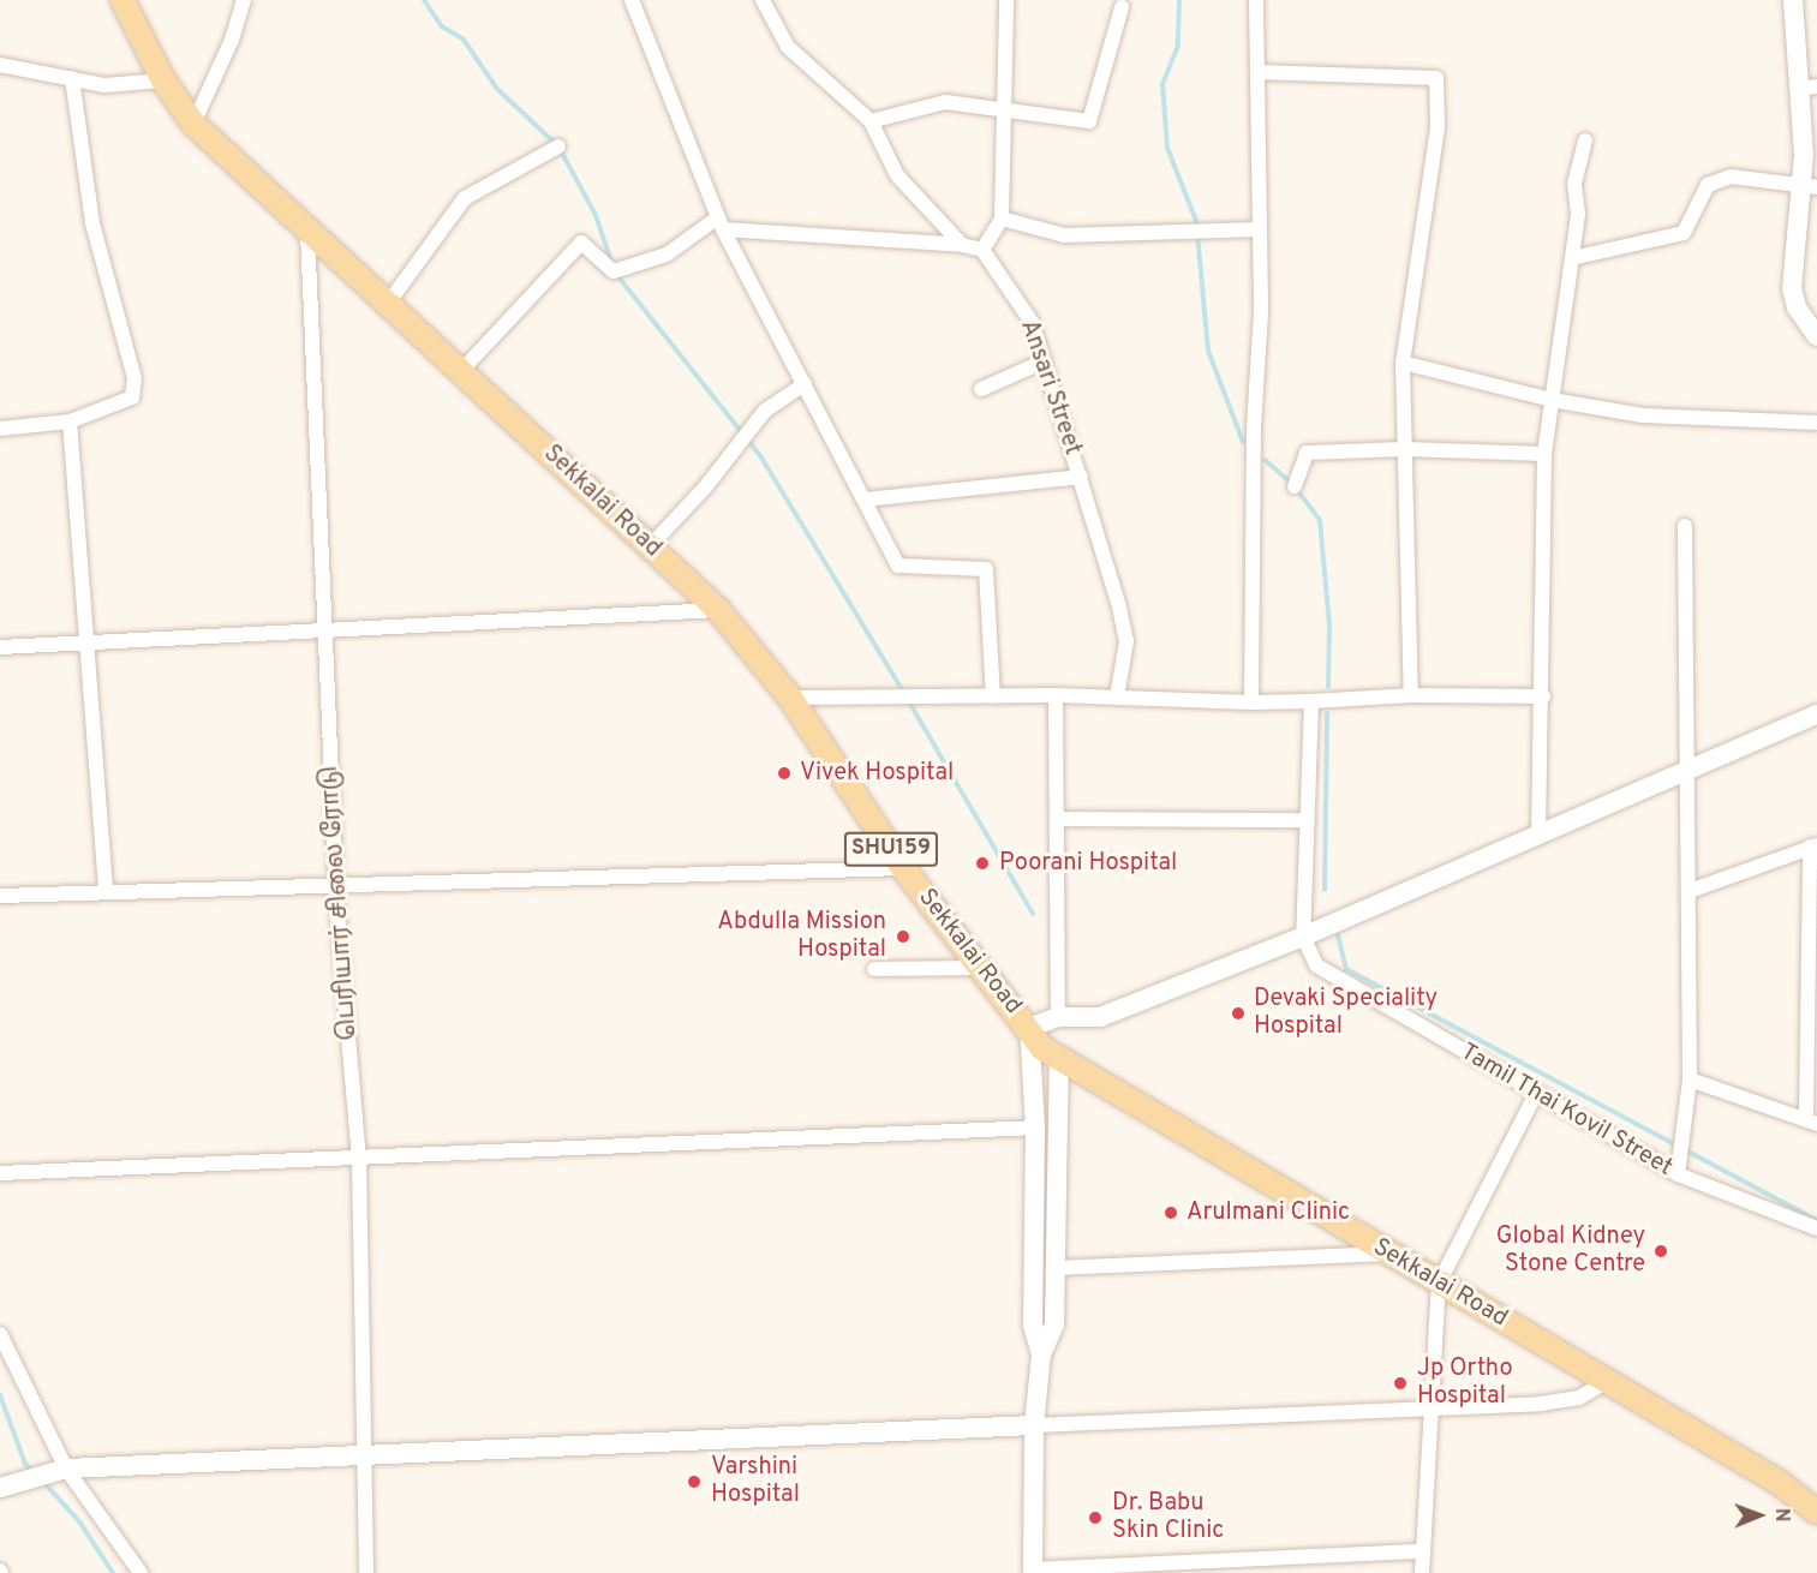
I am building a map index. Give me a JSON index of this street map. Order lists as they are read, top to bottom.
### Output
{
  "streets": {
    "main road": ["Sekkalai Road", "SHU159"],
    "street": ["Ansari Street", "பெரியார் சிலை ரோடு", "Tamil Thai Kovil Street"]
  },
  "crossings": [
    ["Sekkalai Road", "பெரியார் சிலை ரோடு"]
  ],
  "places": [
    "Vivek Hospital",
    "Poorani Hospital",
    "Abdulla Mission Hospital",
    "Devaki Speciality Hospital",
    "Arulmani Clinic",
    "Global Kidney Stone Centre",
    "Jp Ortho Hospital",
    "Varshini Hospital",
    "Dr. Babu Skin Clinic"
  ],
  "north": "right"
}
